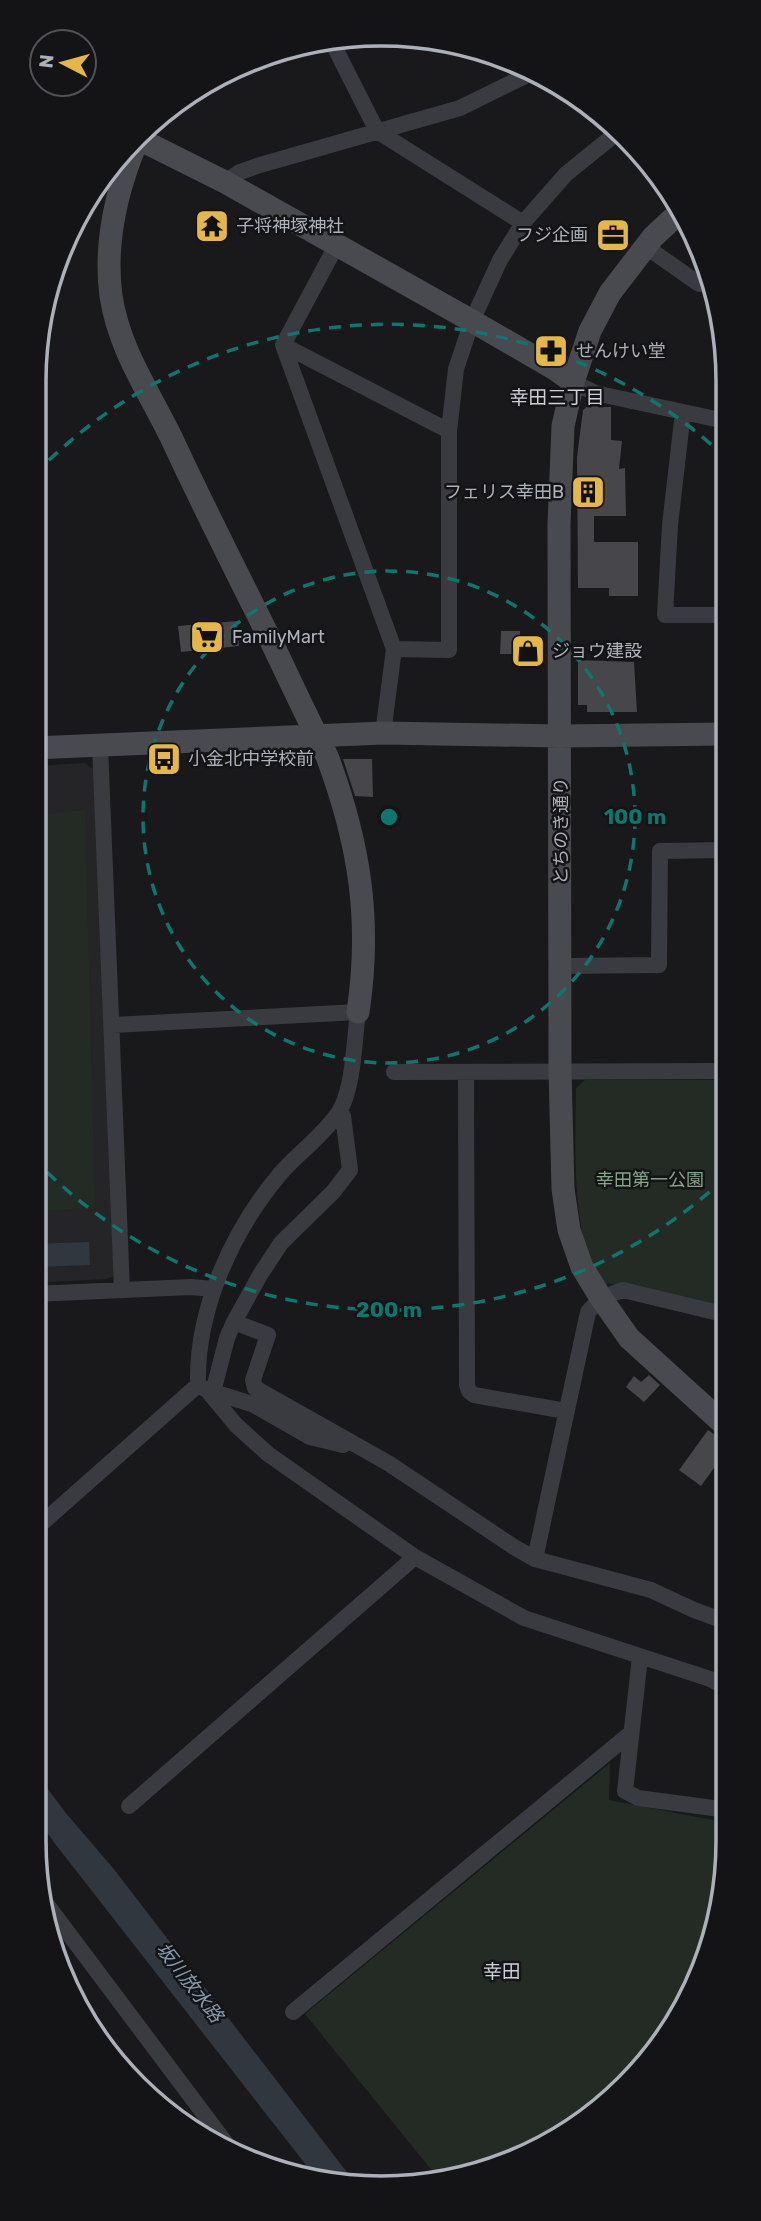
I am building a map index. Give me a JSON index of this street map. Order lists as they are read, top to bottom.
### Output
{
  "streets": {
    "street": ["とちのき通り"]
  },
  "districts": ["幸田三丁目", "幸田"],
  "water": ["坂川放水路"],
  "parks": ["幸田第一公園"],
  "places": {
    "temple": ["子将神塚神社"],
    "office": ["フジ企画"],
    "pharmacy": ["せんけい堂"],
    "building": ["フェリス幸田B"],
    "supermarket": ["FamilyMart"],
    "shop": ["ジョウ建設"],
    "bus stop": ["小金北中学校前"]
  },
  "north": "left",
  "rings": ["100 m", "200 m"]
}
